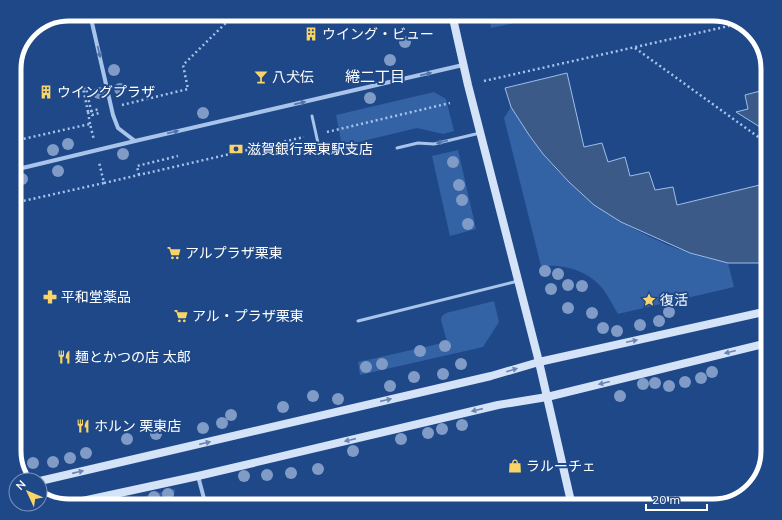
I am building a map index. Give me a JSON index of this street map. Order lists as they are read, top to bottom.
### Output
{
  "districts": ["綣二丁目"],
  "places": {
    "building": ["ウイング・ビュー", "ウイングプラザ"],
    "bar": ["八犬伝"],
    "bank": ["滋賀銀行栗東駅支店"],
    "supermarket": ["アルプラザ栗東", "アル・プラザ栗東"],
    "pharmacy": ["平和堂薬品"],
    "place": ["復活"],
    "restaurant": ["麺とかつの店 太郎", "ホルン 栗東店"],
    "shop": ["ラルーチェ"]
  },
  "scale_bar": "20 m",
  "north": "top left"
}
